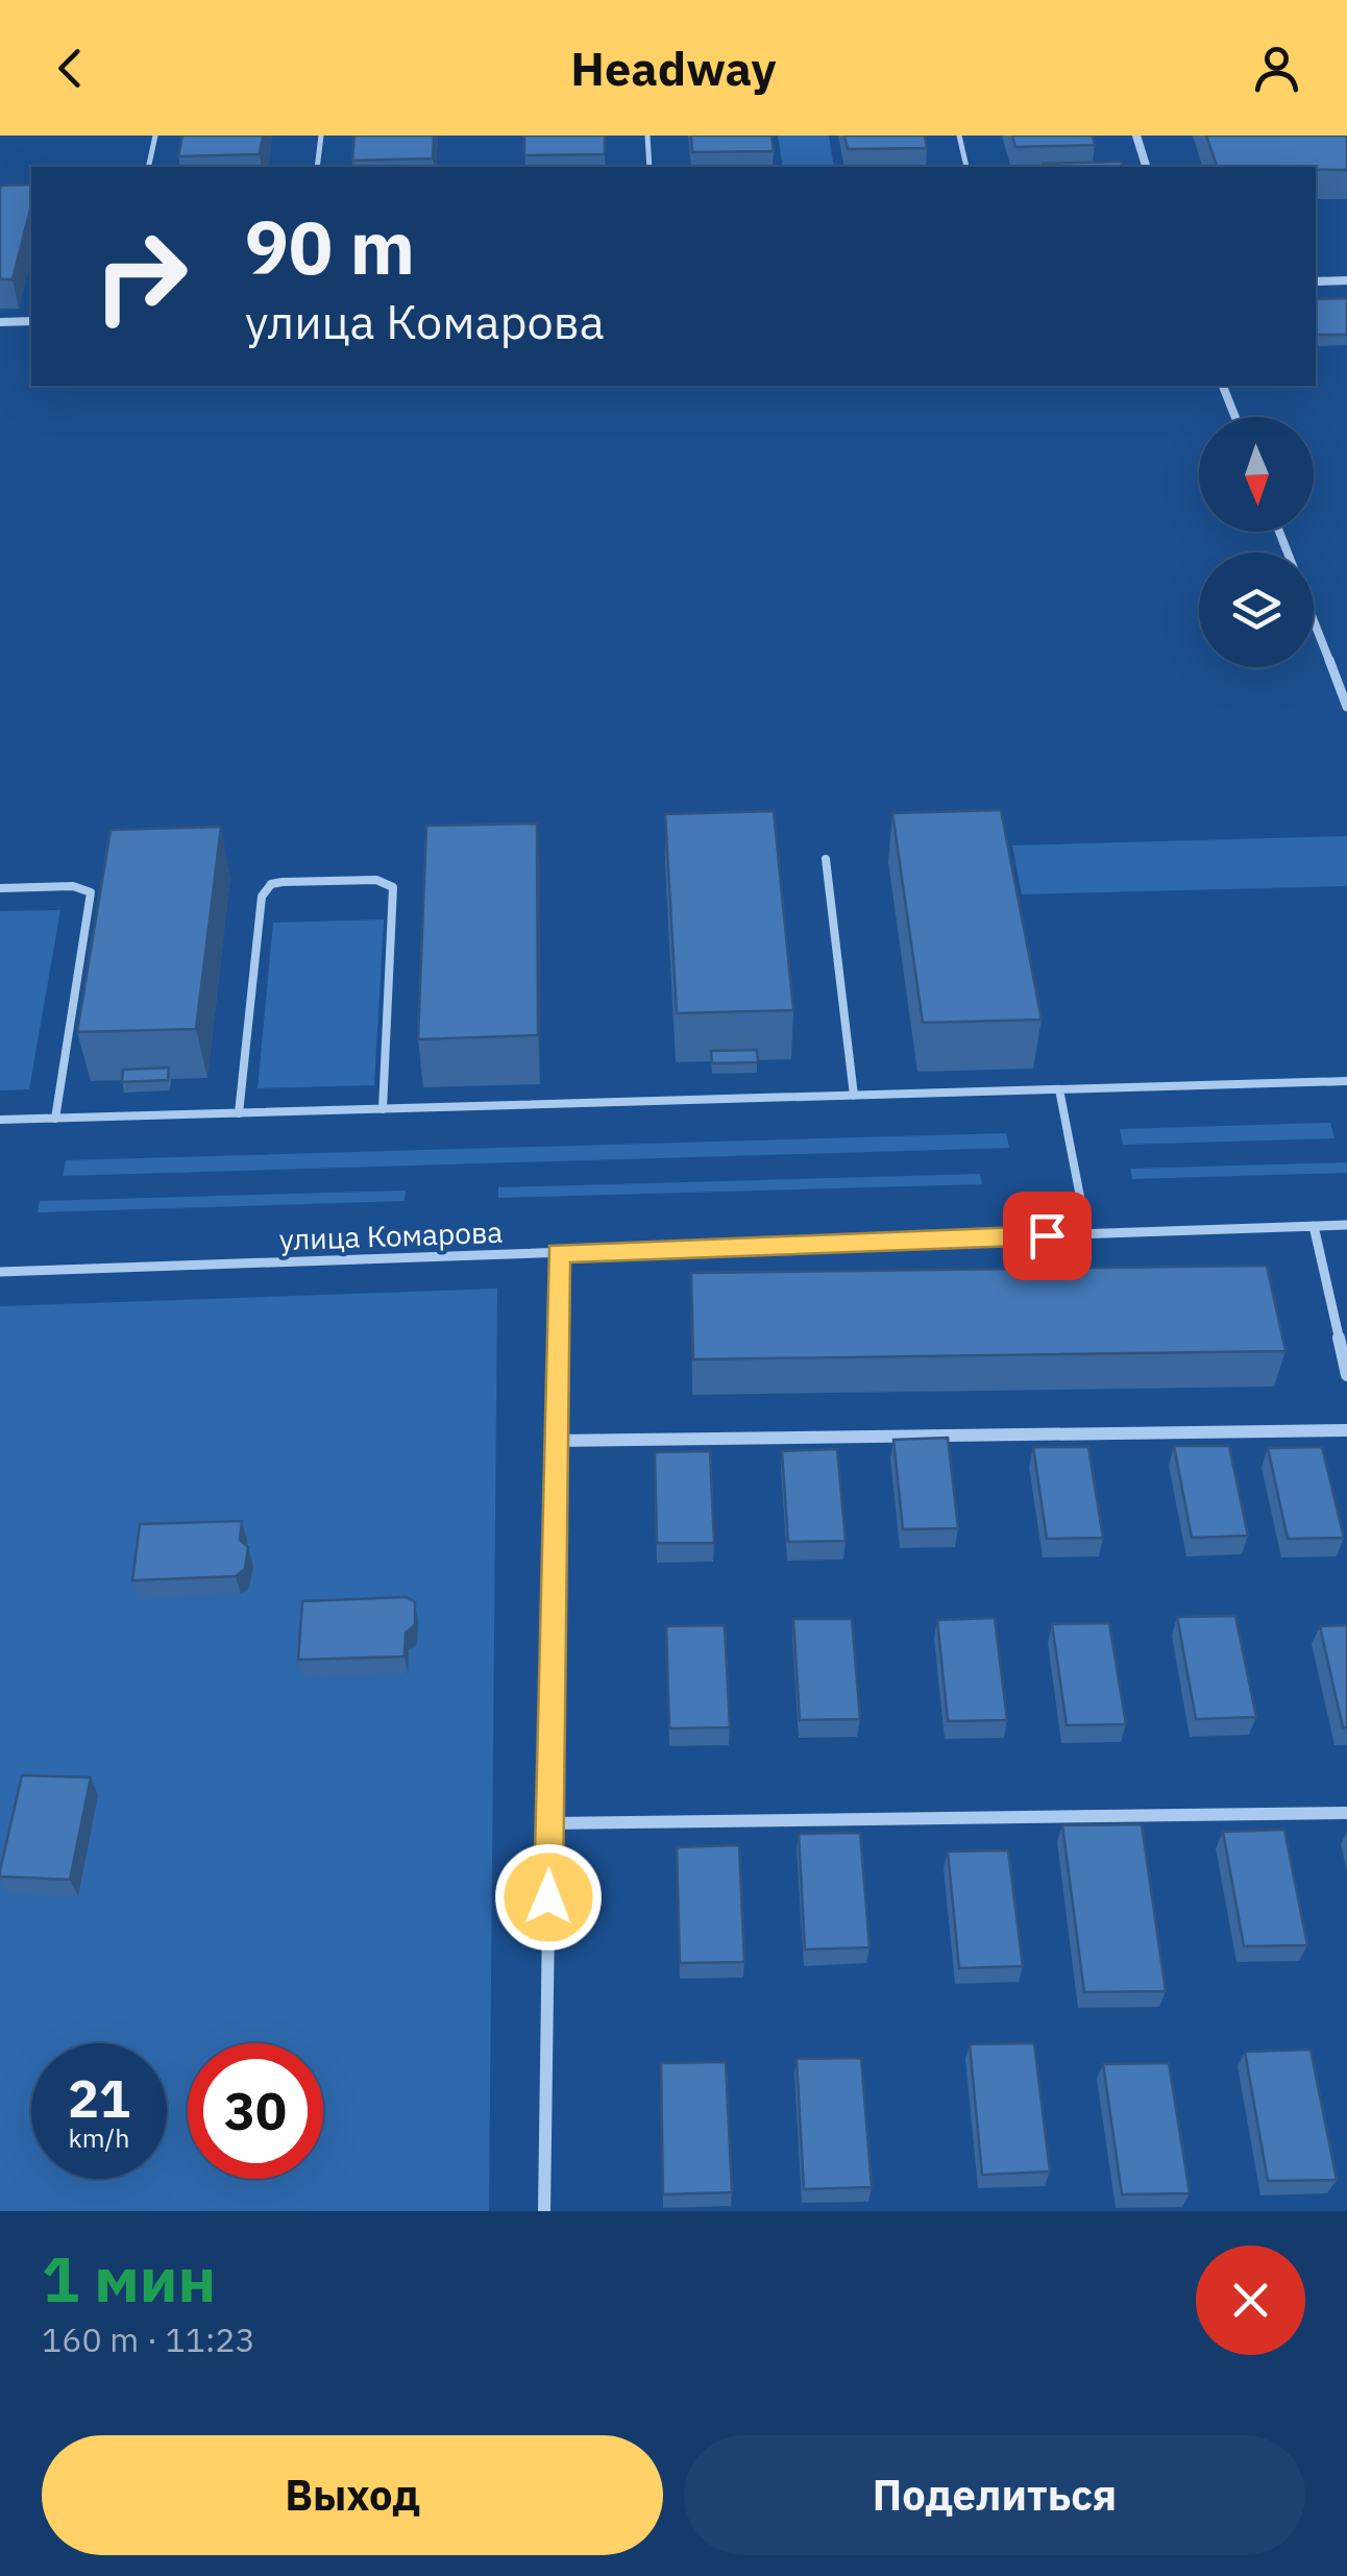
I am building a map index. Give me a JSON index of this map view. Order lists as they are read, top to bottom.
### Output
{
  "streets": {
    "street": ["улица Комарова"]
  },
  "north": "bottom",
  "page": {
    "header": "Headway",
    "turn": ["90 m", "улица Комарова"],
    "speed": "21 km/h",
    "limit": "30",
    "heading": ["1 мин", "160 m · 11:23"],
    "buttons": ["Выход", "Поделиться"]
  }
}
